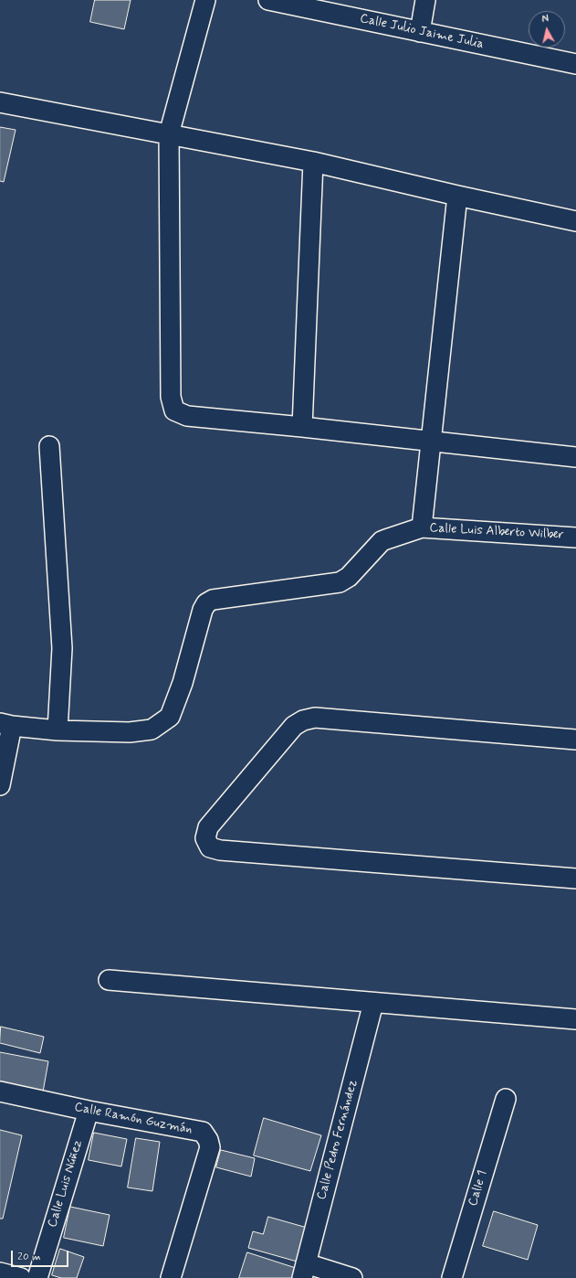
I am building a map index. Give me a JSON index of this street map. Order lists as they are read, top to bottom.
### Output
{
  "streets": {
    "street": [
      "Calle Julio Jaime Julia",
      "Calle Luis Alberto Wilber",
      "Calle Ramón Guzmán",
      "Calle Pedro Fernández",
      "Calle Luis Núñez",
      "Calle 1"
    ]
  },
  "crossings": [
    ["Calle Ramón Guzmán", "Calle Luis Núñez"]
  ],
  "scale_bar": "20 m",
  "north": "top"
}
